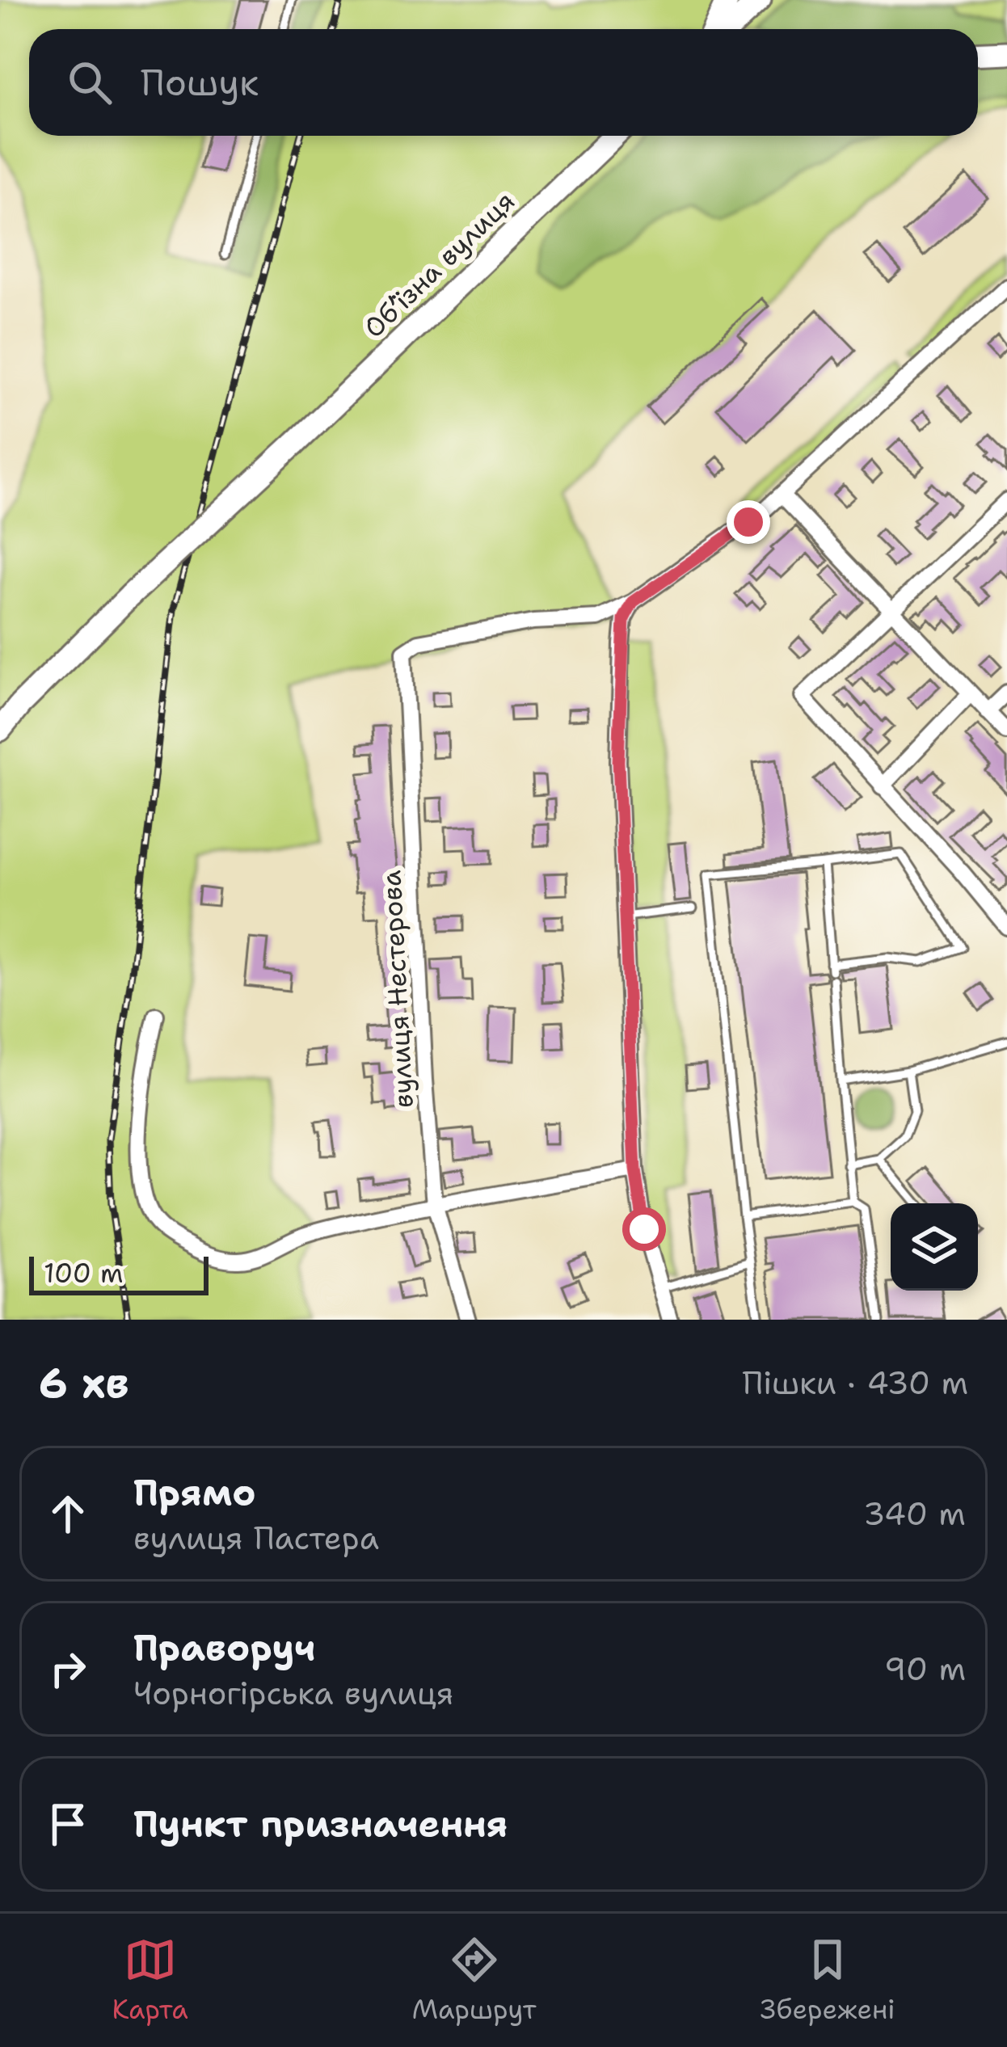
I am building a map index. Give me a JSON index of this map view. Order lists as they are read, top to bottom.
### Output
{
  "streets": {
    "main road": ["Обʼїзна вулиця"],
    "street": ["вулиця Нестерова"]
  },
  "scale_bar": "100 m",
  "page": {
    "search": "Пошук",
    "scale": "100 m",
    "heading": ["6 хв", "Пішки · 430 m"],
    "list": [
      ["Прямо", "вулиця Пастера", "340 m"],
      ["Праворуч", "Чорногірська вулиця", "90 m"],
      "Пункт призначення"
    ],
    "nav": ["Карта", "Маршрут", "Збережені"]
  }
}
